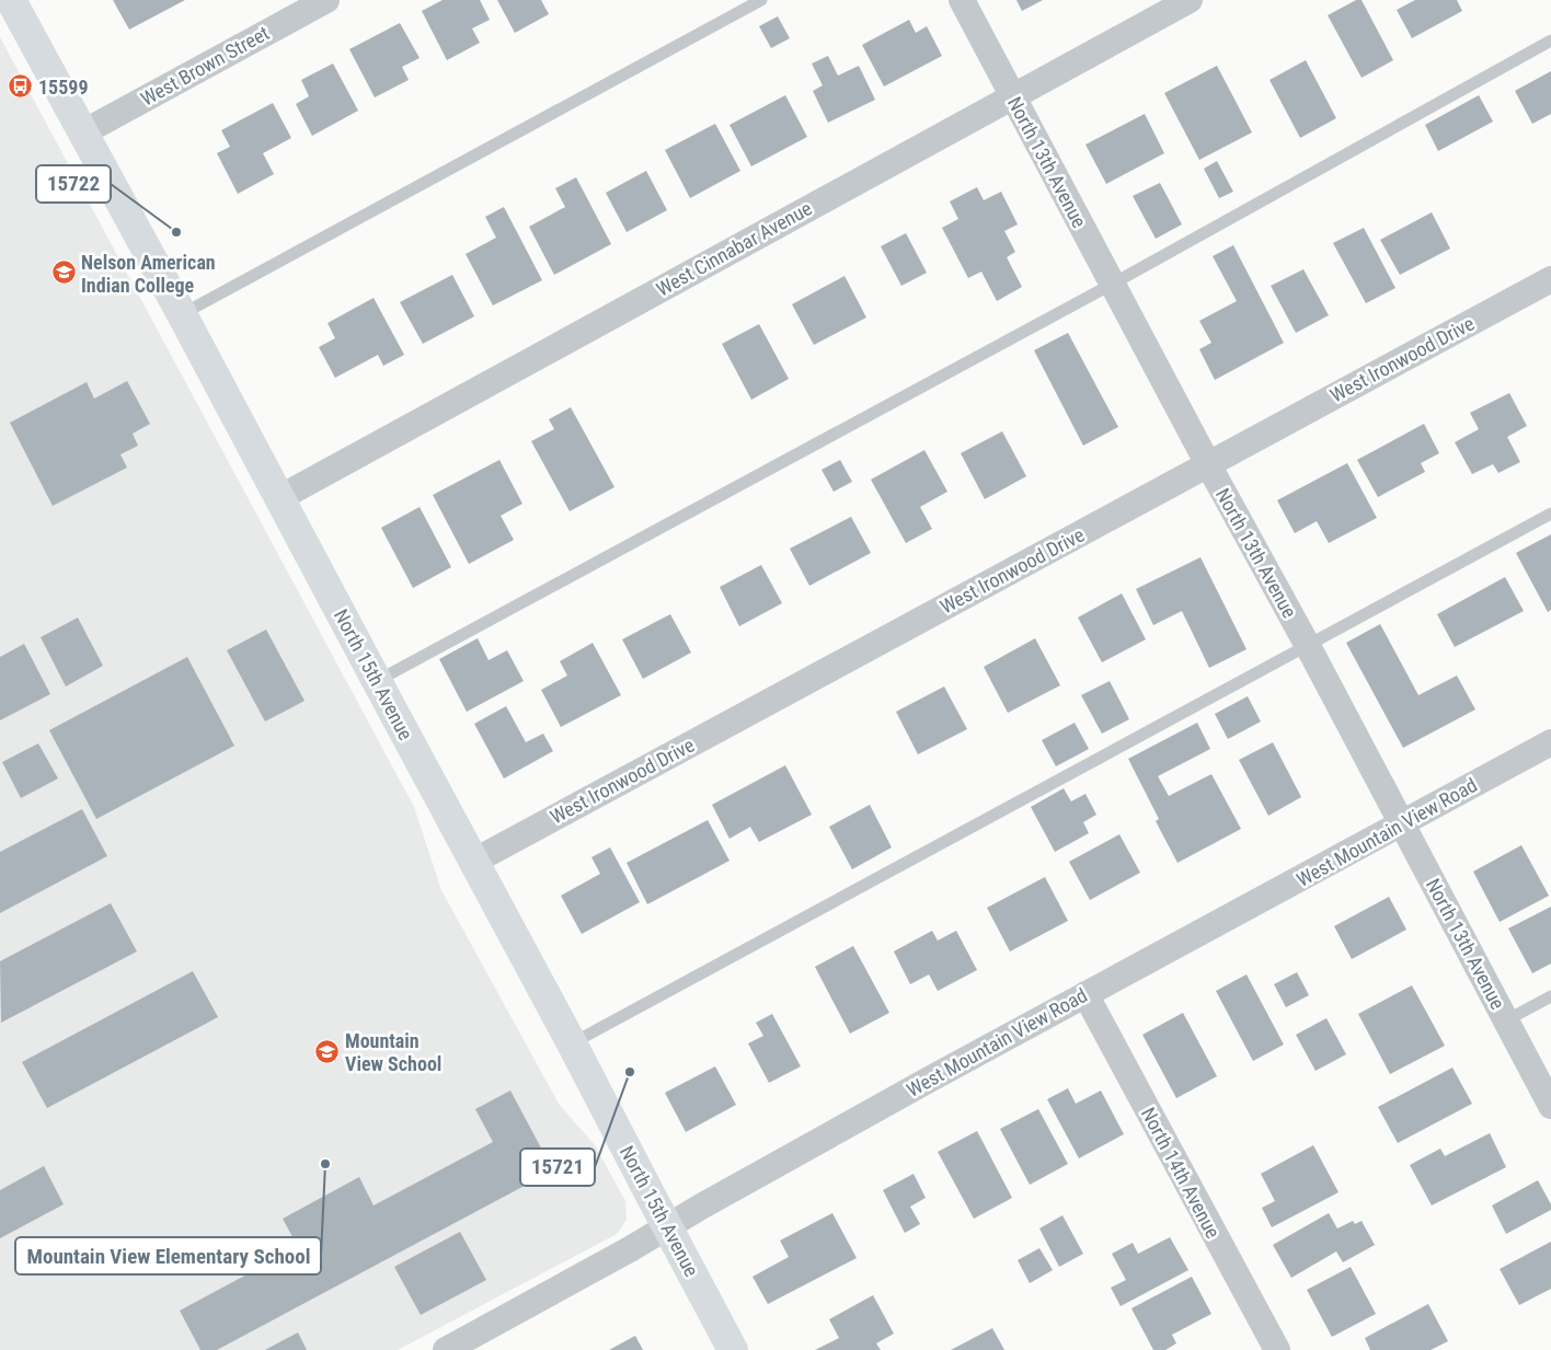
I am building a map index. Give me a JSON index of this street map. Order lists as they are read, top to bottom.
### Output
{
  "streets": {
    "street": [
      "West Brown Street",
      "North 13th Avenue",
      "West Cinnabar Avenue",
      "West Ironwood Drive",
      "North 15th Avenue",
      "West Mountain View Road",
      "North 14th Avenue"
    ]
  },
  "crossings": [
    ["West Brown Street", "North 15th Avenue"],
    ["North 13th Avenue", "West Cinnabar Avenue"],
    ["North 13th Avenue", "West Ironwood Drive"],
    ["North 13th Avenue", "West Mountain View Road"],
    ["West Cinnabar Avenue", "North 15th Avenue"],
    ["West Ironwood Drive", "North 15th Avenue"],
    ["North 15th Avenue", "West Mountain View Road"],
    ["West Mountain View Road", "North 14th Avenue"]
  ],
  "places": {
    "bus stop": ["15599"],
    "other": ["15722", "15721", "Mountain View Elementary School"],
    "school or university": ["Nelson American Indian College", "Mountain View School"]
  }
}
